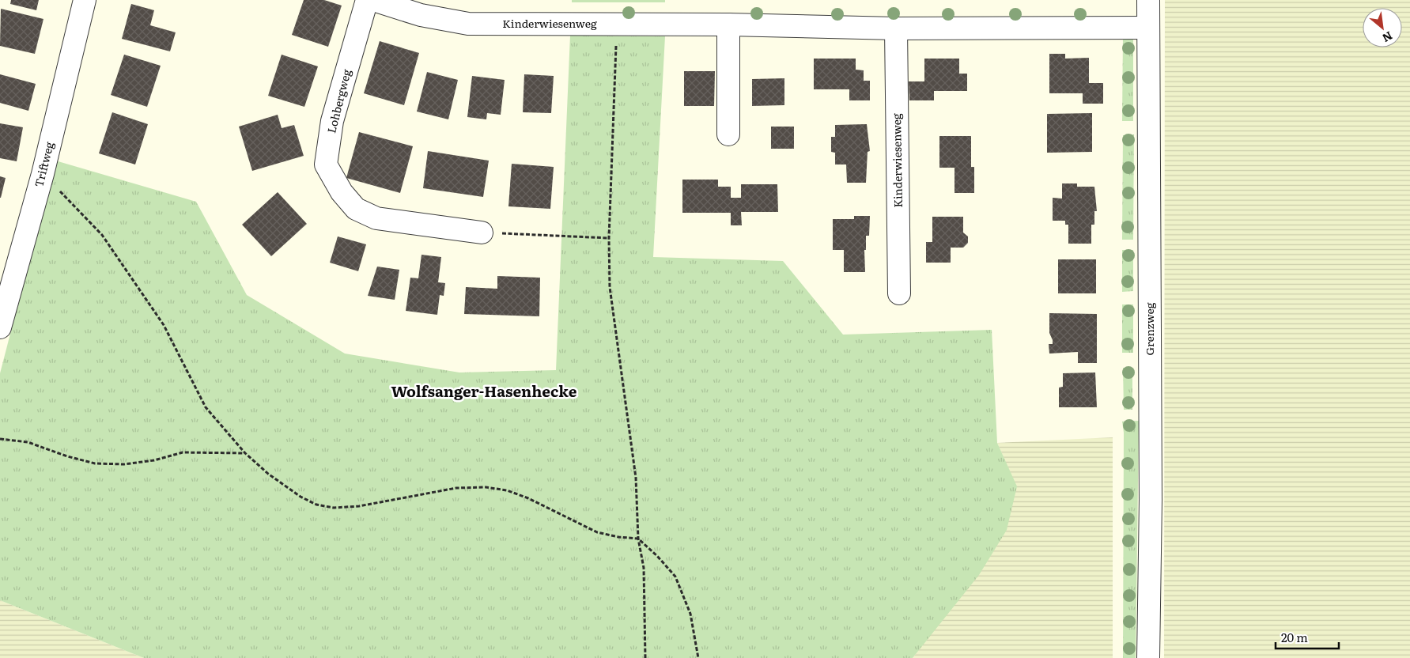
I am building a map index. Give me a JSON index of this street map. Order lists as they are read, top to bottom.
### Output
{
  "streets": {
    "street": [
      "Kinderwiesenweg",
      "Lohbergweg",
      "Triftweg",
      "Grenzweg"
    ]
  },
  "crossings": [
    ["Kinderwiesenweg", "Grenzweg"]
  ],
  "districts": ["Wolfsanger-Hasenhecke"],
  "scale_bar": "20 m",
  "north": "bottom right"
}
